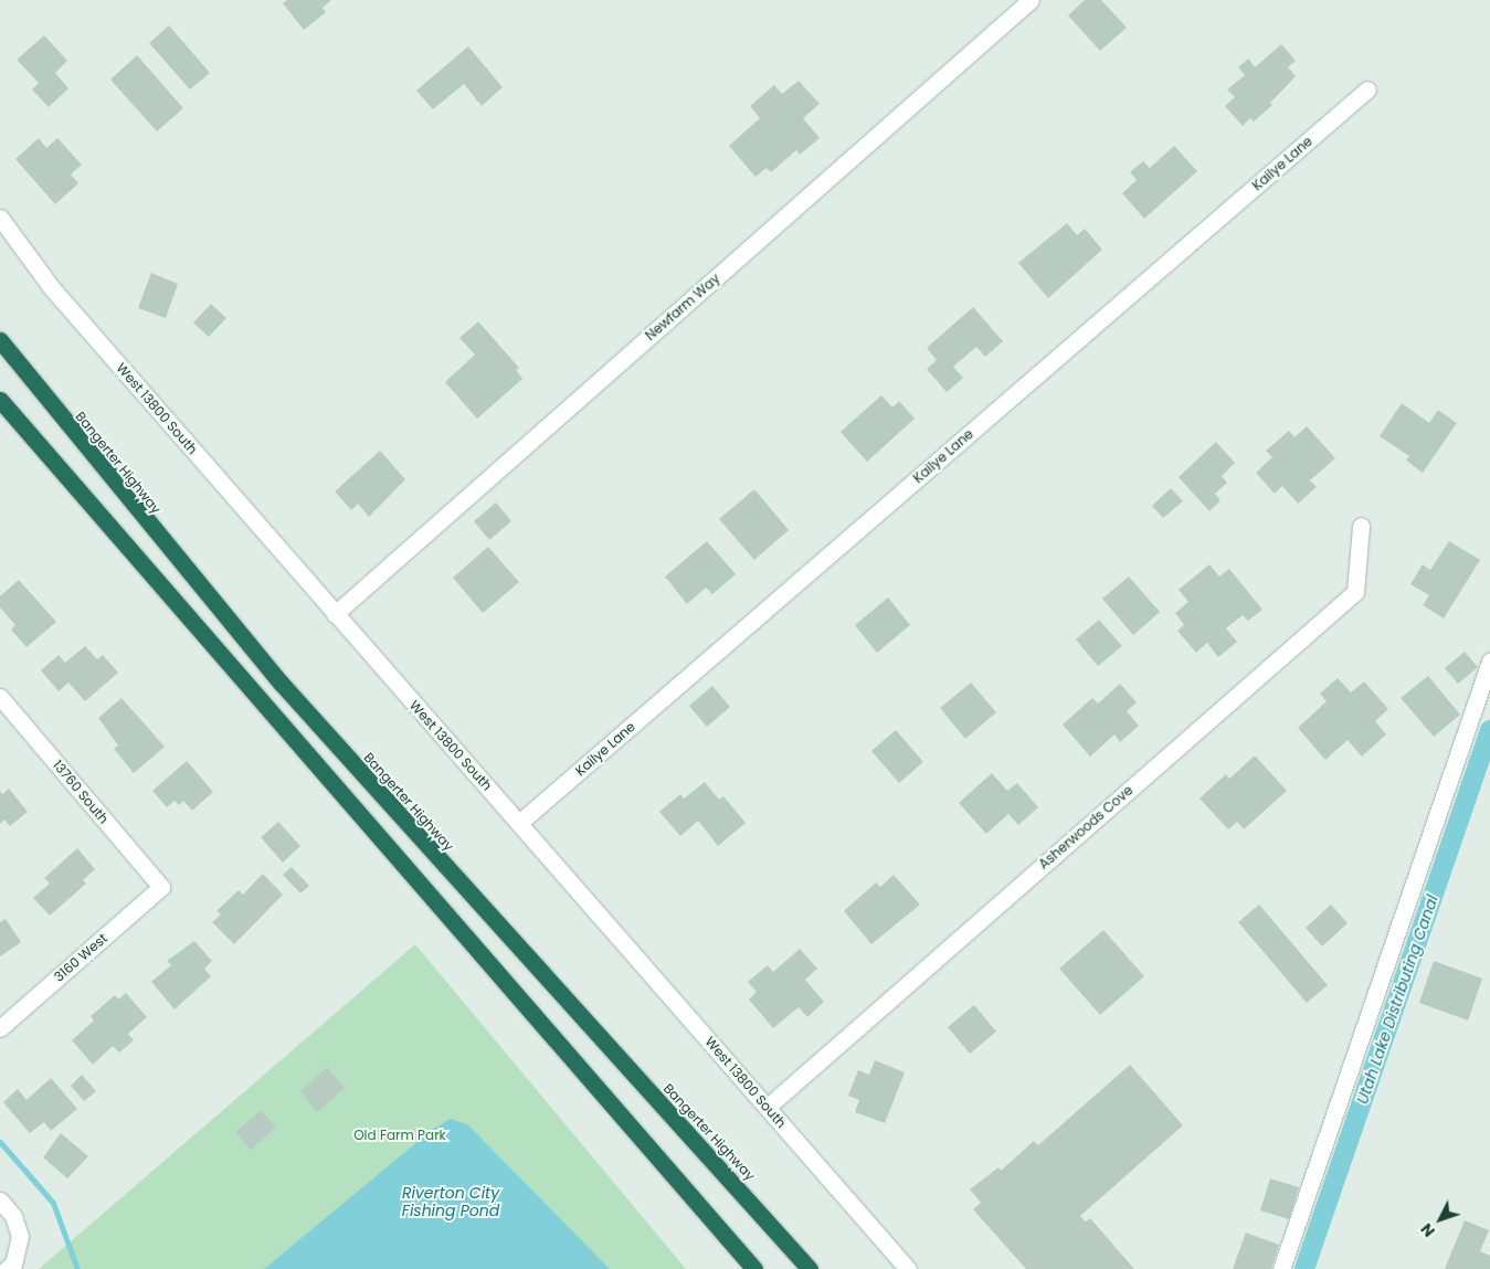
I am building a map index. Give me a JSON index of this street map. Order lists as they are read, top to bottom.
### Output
{
  "streets": {
    "highway": ["Bangerter Highway"],
    "street": [
      "Kailye Lane",
      "Newfarm Way",
      "West 13800 South",
      "13760 South",
      "Asherwoods Cove",
      "3160 West"
    ]
  },
  "crossings": [
    ["Kailye Lane", "West 13800 South"],
    ["Newfarm Way", "West 13800 South"],
    ["West 13800 South", "Asherwoods Cove"],
    ["13760 South", "3160 West"]
  ],
  "water": ["Utah Lake Distributing Canal", "Riverton City Fishing Pond"],
  "parks": ["Old Farm Park"],
  "north": "bottom left"
}
